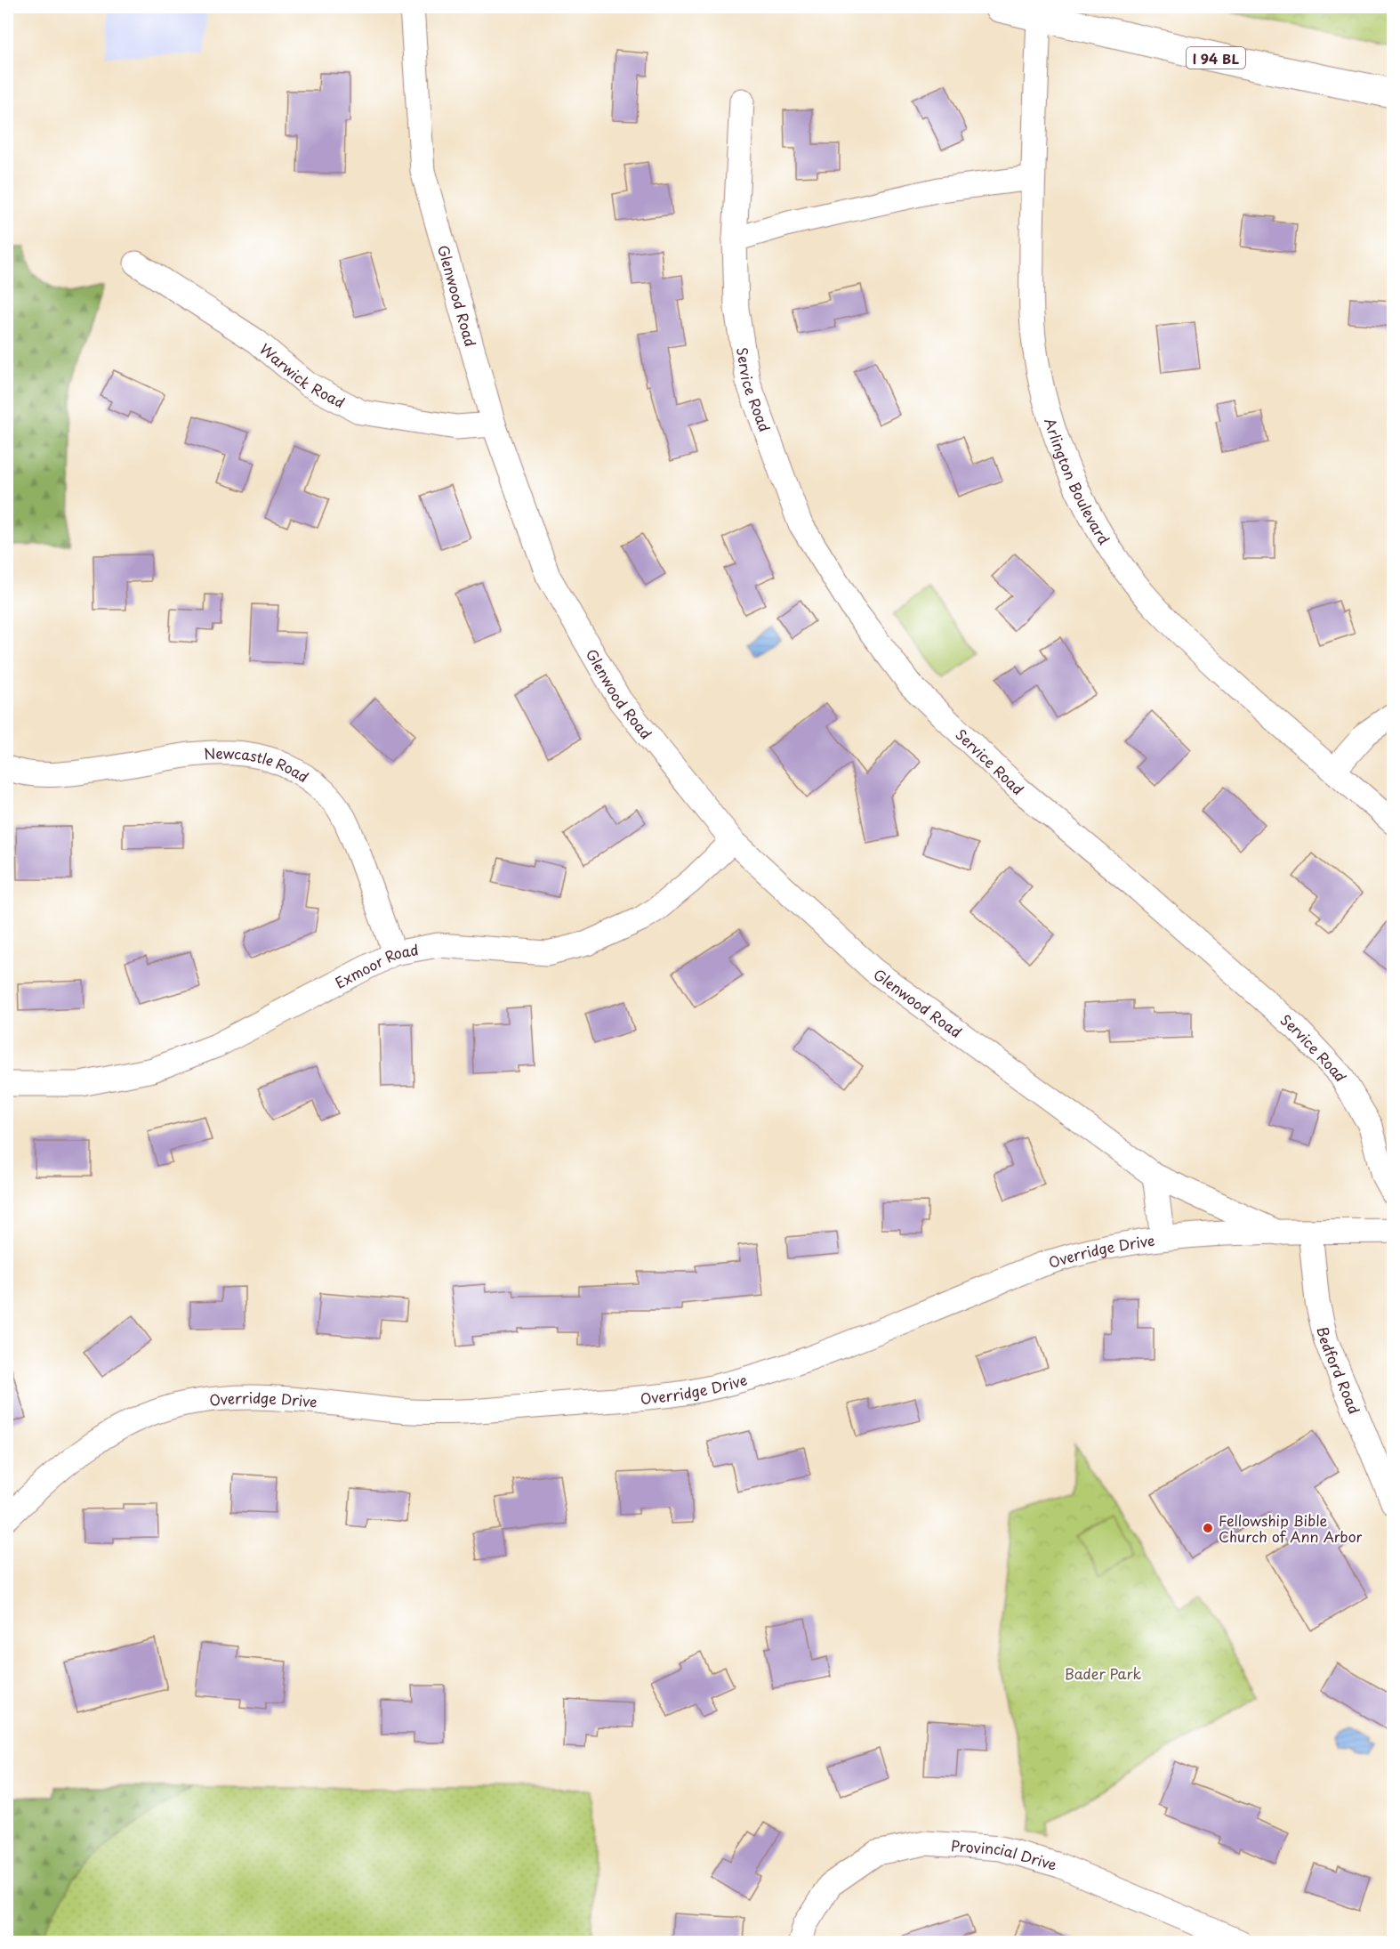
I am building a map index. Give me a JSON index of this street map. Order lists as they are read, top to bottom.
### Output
{
  "streets": {
    "main road": ["I 94 BL"],
    "street": [
      "Glenwood Road",
      "Warwick Road",
      "Service Road",
      "Arlington Boulevard",
      "Newcastle Road",
      "Exmoor Road",
      "Overridge Drive",
      "Bedford Road",
      "Provincial Drive"
    ]
  },
  "crossings": [
    ["I 94 BL", "Arlington Boulevard"],
    ["Glenwood Road", "Warwick Road"],
    ["Glenwood Road", "Exmoor Road"],
    ["Glenwood Road", "Overridge Drive"],
    ["Newcastle Road", "Exmoor Road"],
    ["Overridge Drive", "Bedford Road"]
  ],
  "parks": ["Bader Park"],
  "places": ["Fellowship Bible Church of Ann Arbor"]
}
